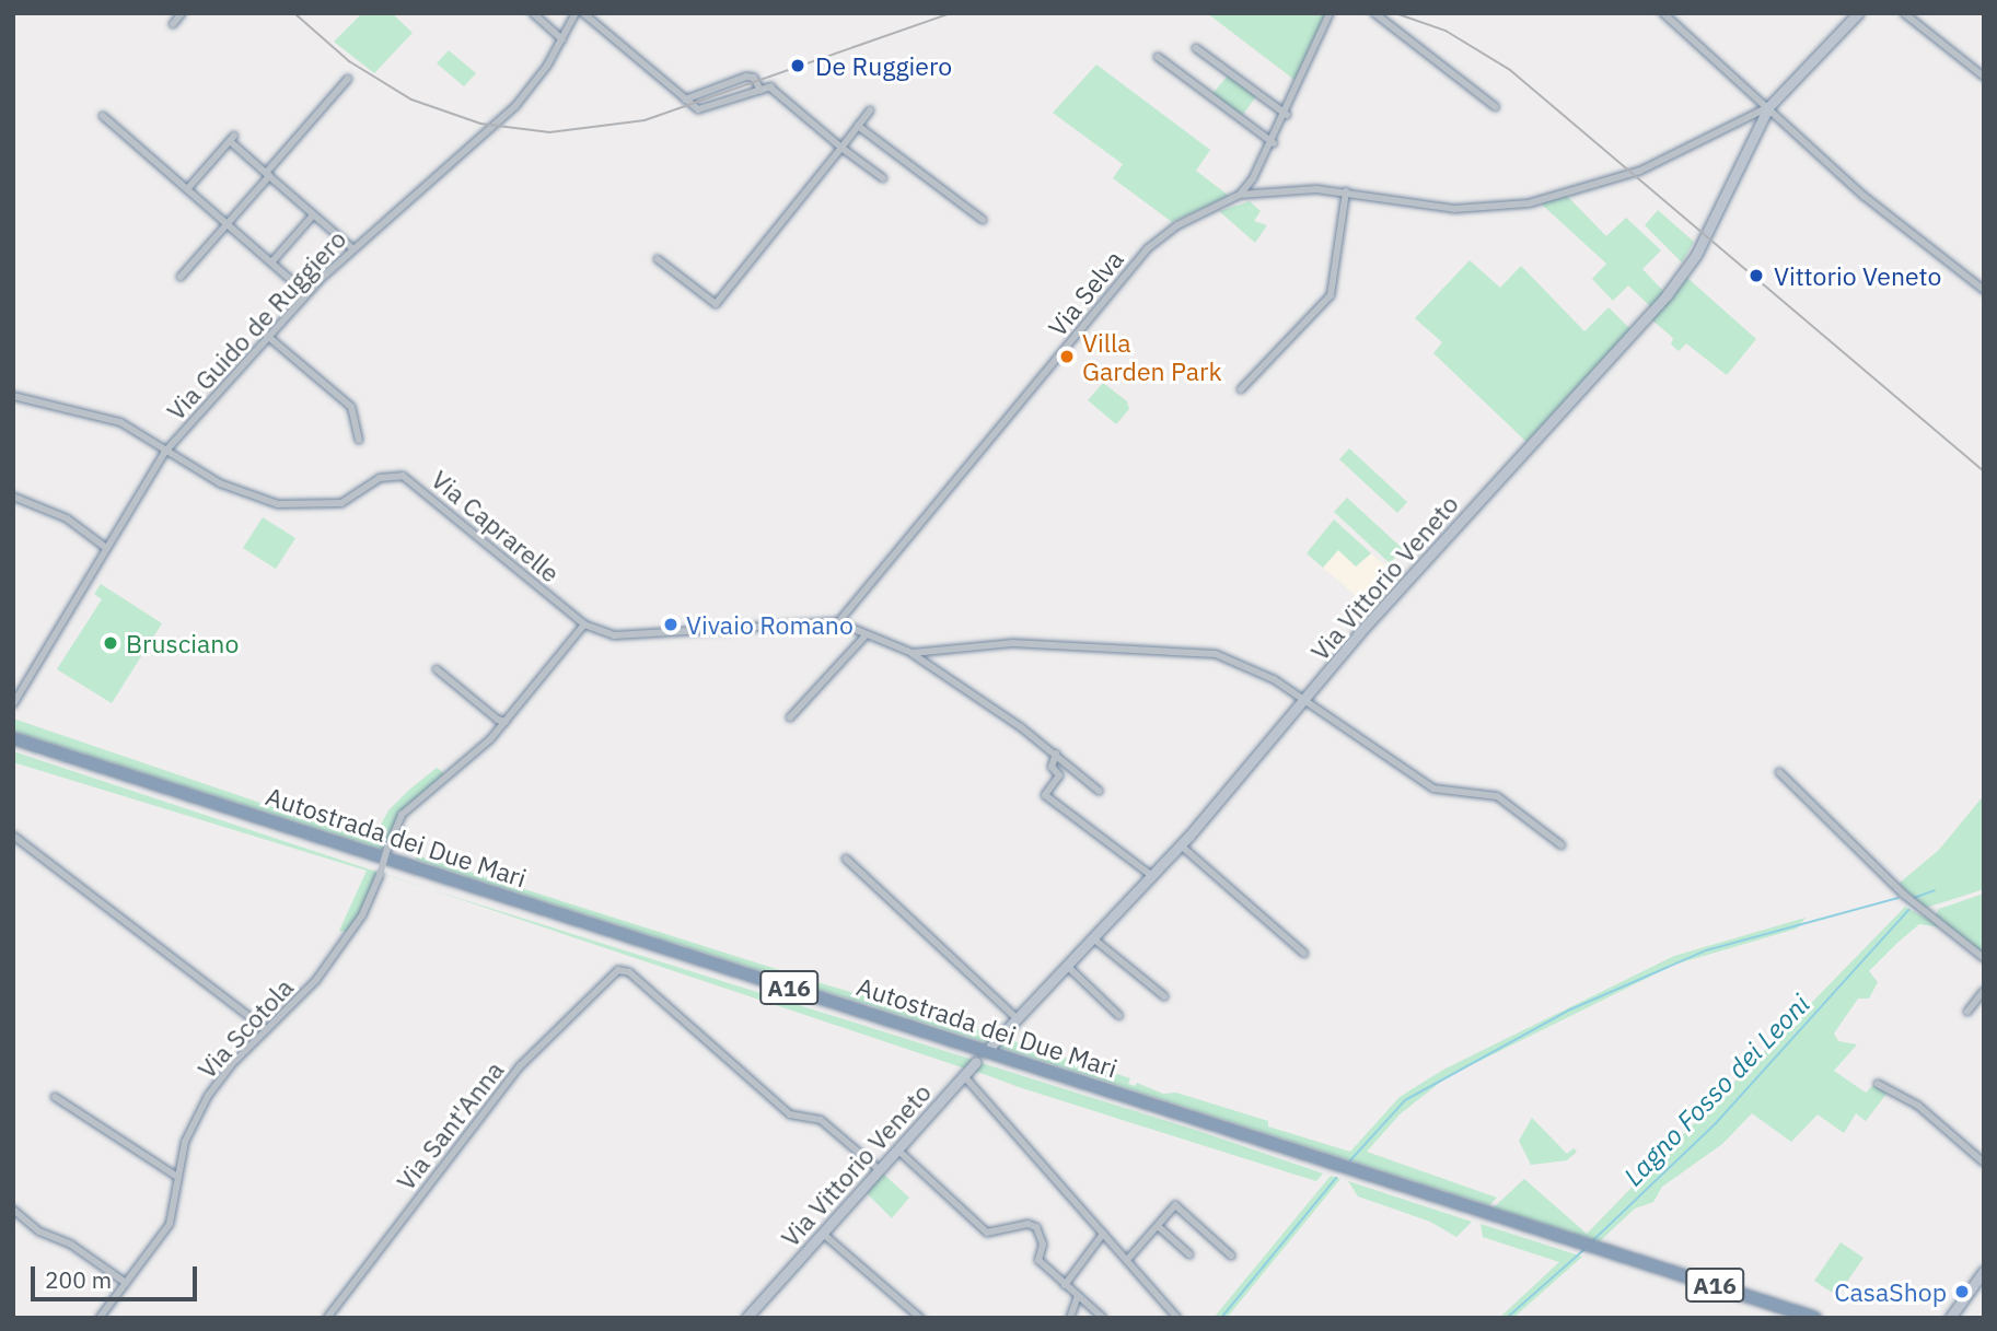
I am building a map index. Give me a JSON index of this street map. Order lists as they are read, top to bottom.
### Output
{
  "streets": {
    "highway": ["Autostrada dei Due Mari", "A16"],
    "street": [
      "Via Selva",
      "Via Guido de Ruggiero",
      "Via Caprarelle",
      "Via Vittorio Veneto",
      "Via Scotola",
      "Via Sant'Anna"
    ]
  },
  "crossings": [
    ["Via Selva", "Via Caprarelle"],
    ["Via Guido de Ruggiero", "Via Caprarelle"],
    ["Via Caprarelle", "Via Scotola"],
    ["Via Vittorio Veneto", "Via Sant'Anna"]
  ],
  "water": ["Lagno Fosso dei Leoni"],
  "places": [
    "De Ruggiero",
    "Vittorio Veneto",
    "Villa Garden Park",
    "Vivaio Romano",
    "Brusciano",
    "CasaShop"
  ],
  "scale_bar": "200 m"
}
